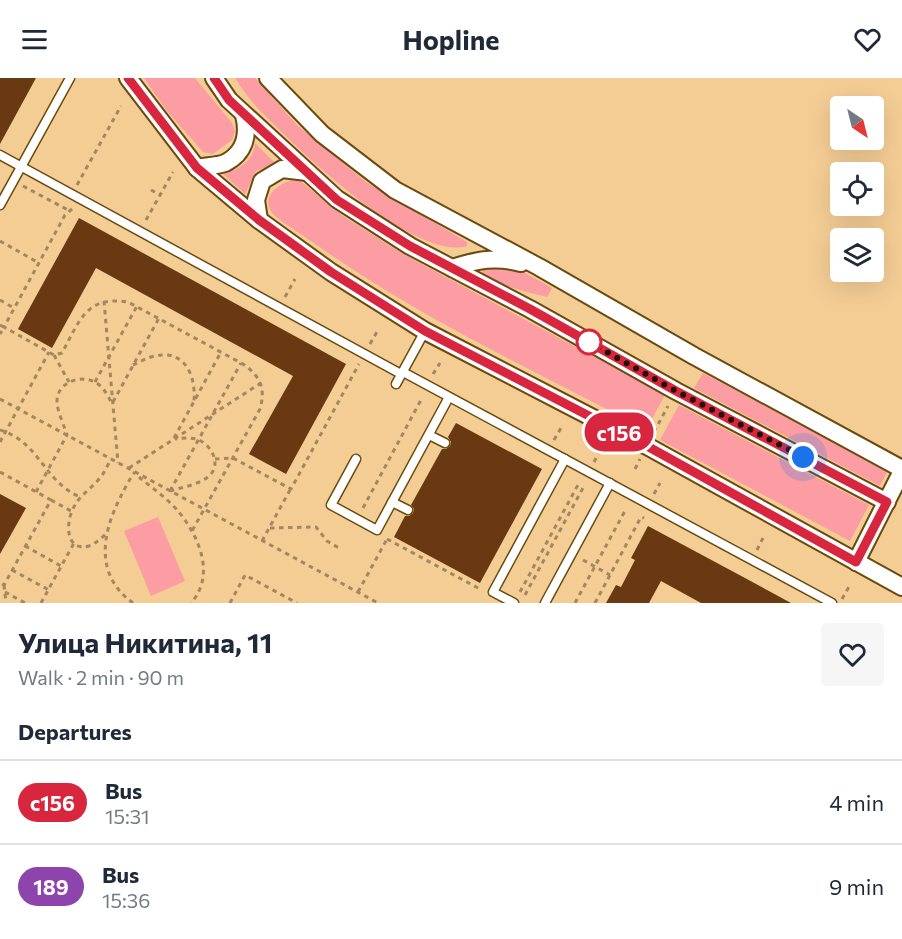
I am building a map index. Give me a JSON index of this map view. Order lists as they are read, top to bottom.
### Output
{
  "lines": ["bus line с156"],
  "north": "bottom right",
  "page": {
    "header": "Hopline",
    "on_map": "с156",
    "heading": [
      ["Улица Никитина, 11", "Walk · 2 min · 90 m"],
      "Departures"
    ],
    "list": [
      {
        "mark": "с156",
        "name": "Bus",
        "note": "15:31",
        "value": "4 min"
      },
      {
        "mark": "189",
        "name": "Bus",
        "note": "15:36",
        "value": "9 min"
      }
    ]
  }
}
